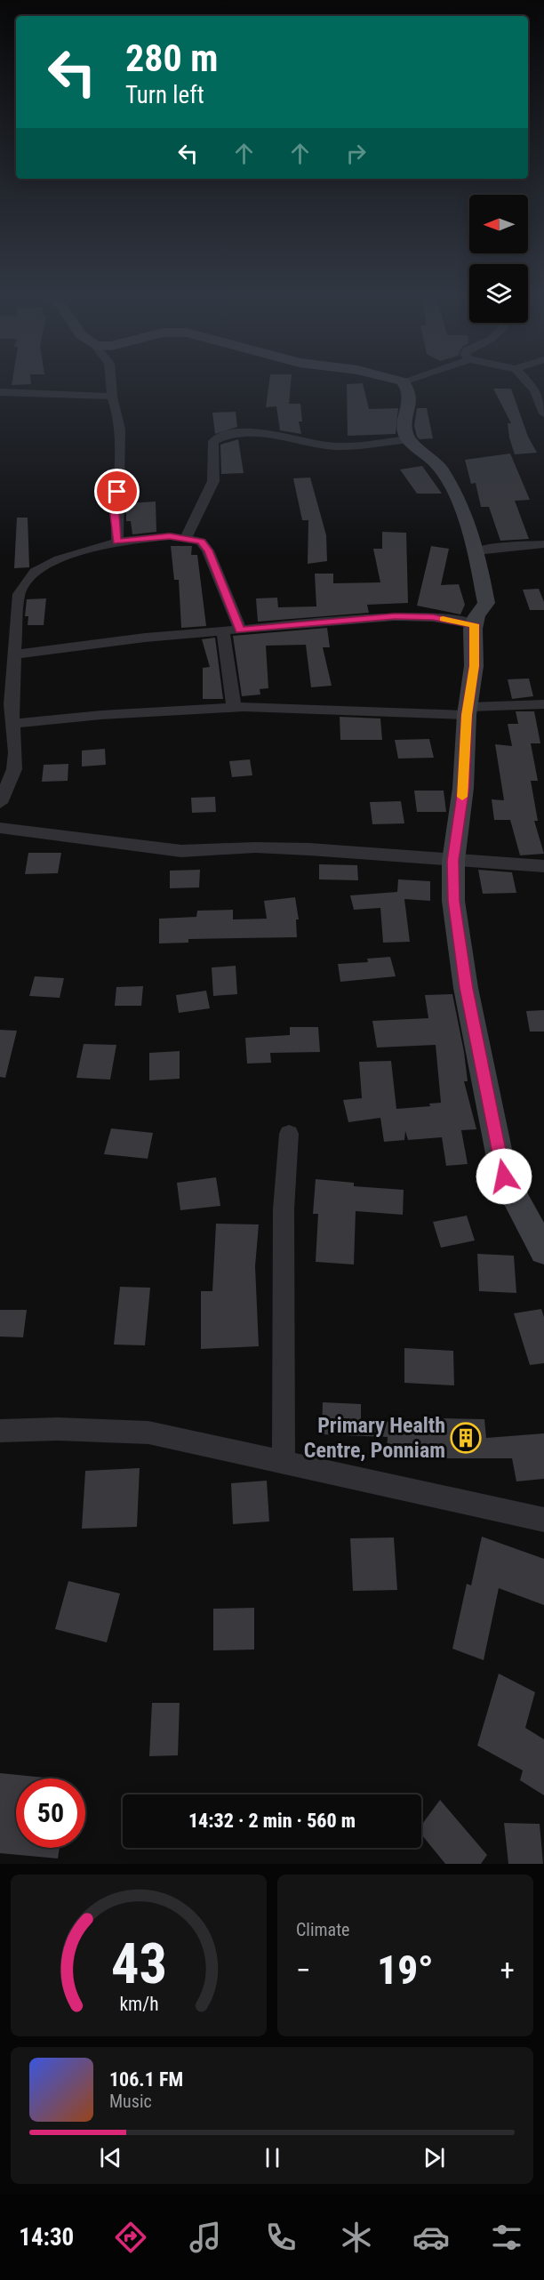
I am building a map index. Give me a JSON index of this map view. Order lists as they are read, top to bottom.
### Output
{
  "places": {
    "building": ["Primary Health Centre, Ponniam"]
  },
  "north": "left",
  "page": {
    "turn": ["280 m", "Turn left"],
    "limit": "50",
    "trip": "14:32 · 2 min · 560 m",
    "tile": "Climate",
    "heat": ["−", "19°", "+"],
    "song": ["106.1 FM", "Music"],
    "tabs": "14:30",
    "gauge": ["43", "km/h"]
  }
}
